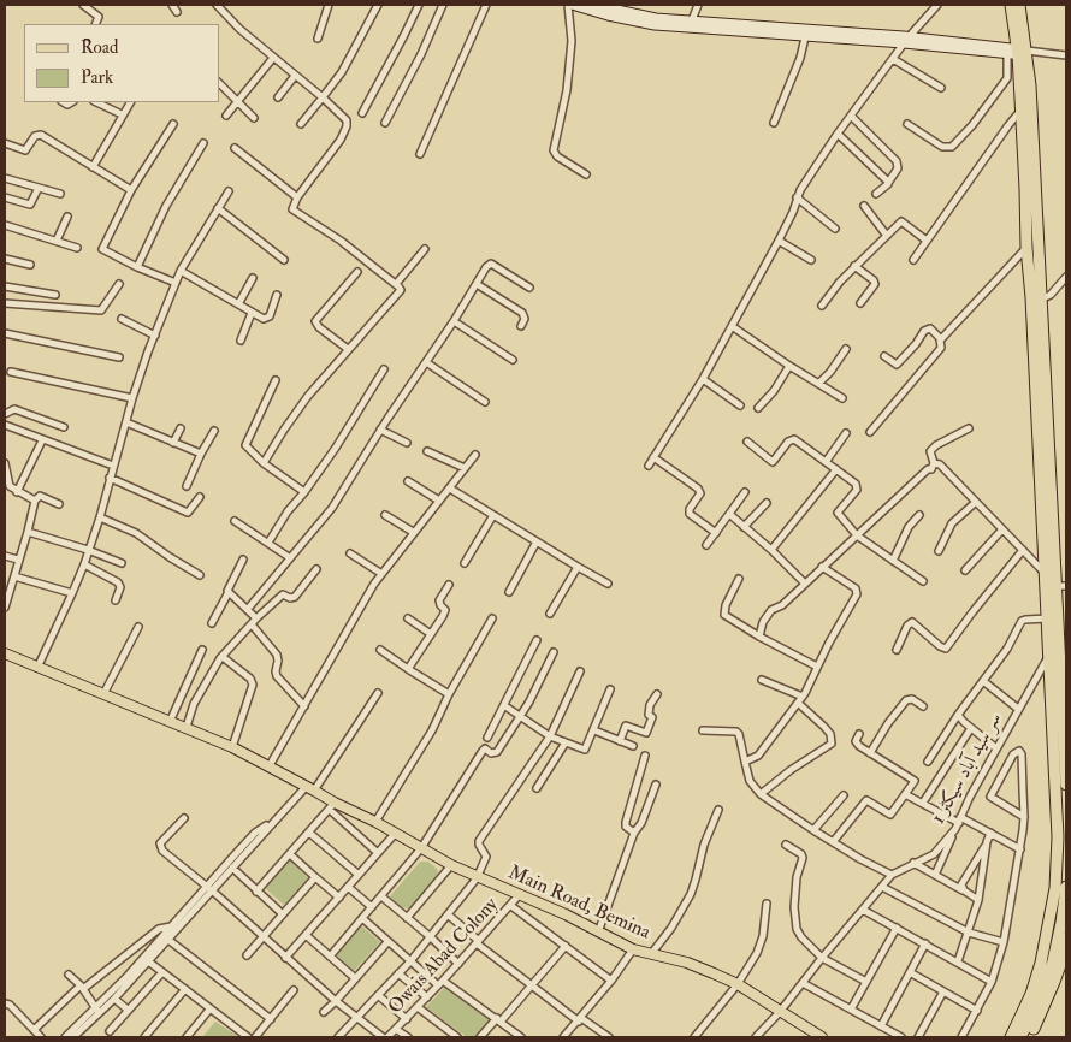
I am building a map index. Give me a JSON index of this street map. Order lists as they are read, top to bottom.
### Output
{
  "streets": {
    "main road": ["Main Road, Bemina"],
    "street": ["سر سید آباد سیکٹر 1", "Owais Abad Colony"]
  },
  "crossings": [
    ["سر سید آباد سیکٹر 1", "Main Road, Bemina"],
    ["Main Road, Bemina", "Owais Abad Colony"]
  ],
  "legend": ["Road", "Park"]
}
